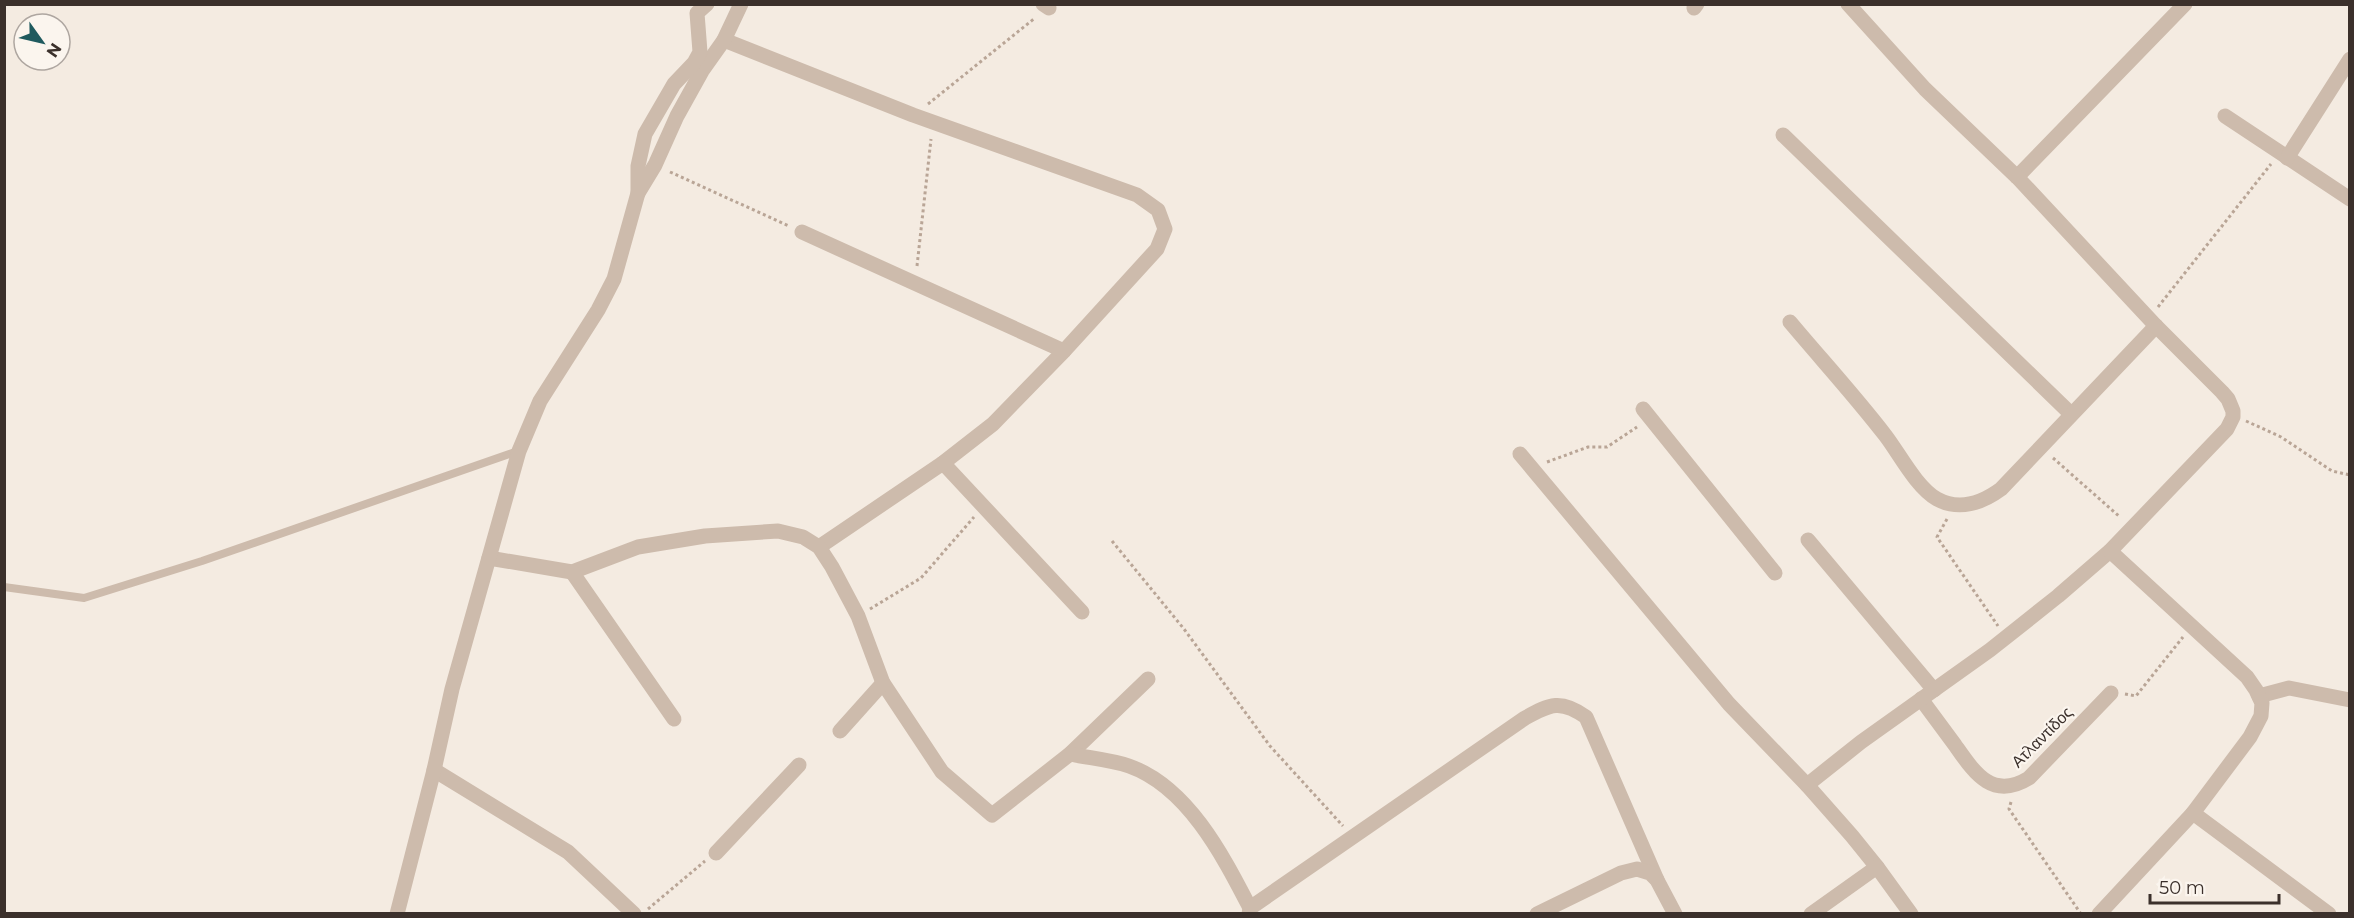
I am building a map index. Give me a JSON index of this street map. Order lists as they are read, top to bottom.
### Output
{
  "streets": {
    "street": ["Ατλαντίδος"]
  },
  "scale_bar": "50 m",
  "north": "bottom right"
}
